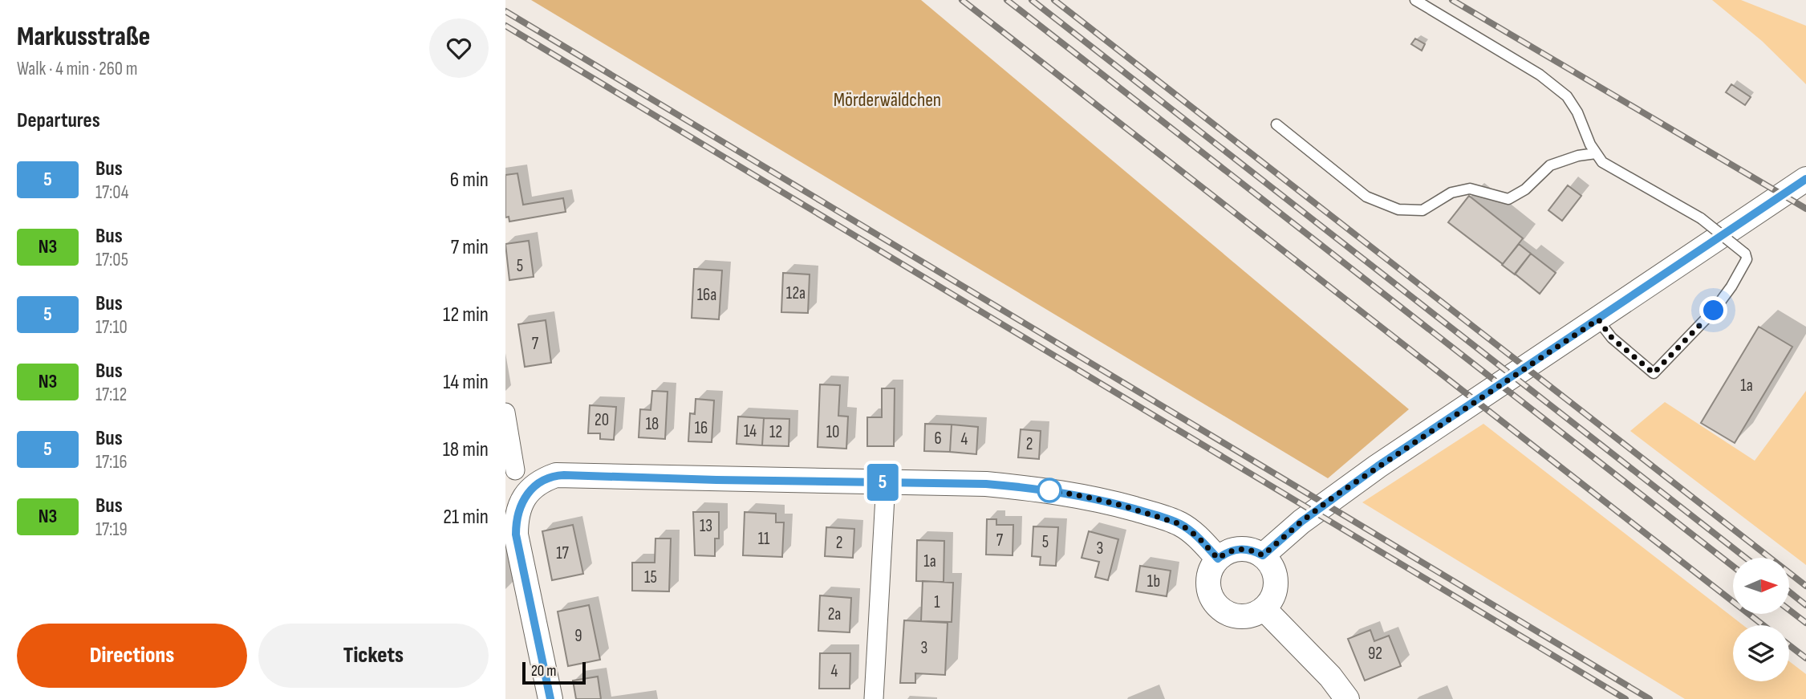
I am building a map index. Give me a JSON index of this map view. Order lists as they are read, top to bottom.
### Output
{
  "parks": ["Mörderwäldchen"],
  "lines": ["bus line 5"],
  "house_numbers": [
    "5",
    "12a",
    "16a",
    "7",
    "1a",
    "20",
    "18",
    "16",
    "14",
    "12",
    "10",
    "6",
    "4",
    "2",
    "13",
    "11",
    "7",
    "5",
    "2",
    "3",
    "17",
    "1a",
    "15",
    "1b",
    "1",
    "2a",
    "9",
    "3",
    "92",
    "4"
  ],
  "scale_bar": "20 m",
  "north": "right",
  "page": {
    "heading": [
      ["Markusstraße", "Walk · 4 min · 260 m"],
      "Departures"
    ],
    "on_map": "5",
    "list": [
      {
        "mark": "5",
        "name": "Bus",
        "note": "17:04",
        "value": "6 min"
      },
      {
        "mark": "N3",
        "name": "Bus",
        "note": "17:05",
        "value": "7 min"
      },
      {
        "mark": "5",
        "name": "Bus",
        "note": "17:10",
        "value": "12 min"
      },
      {
        "mark": "N3",
        "name": "Bus",
        "note": "17:12",
        "value": "14 min"
      },
      {
        "mark": "5",
        "name": "Bus",
        "note": "17:16",
        "value": "18 min"
      },
      {
        "mark": "N3",
        "name": "Bus",
        "note": "17:19",
        "value": "21 min"
      }
    ],
    "buttons": ["Directions", "Tickets"],
    "scale": "20 m"
  }
}
